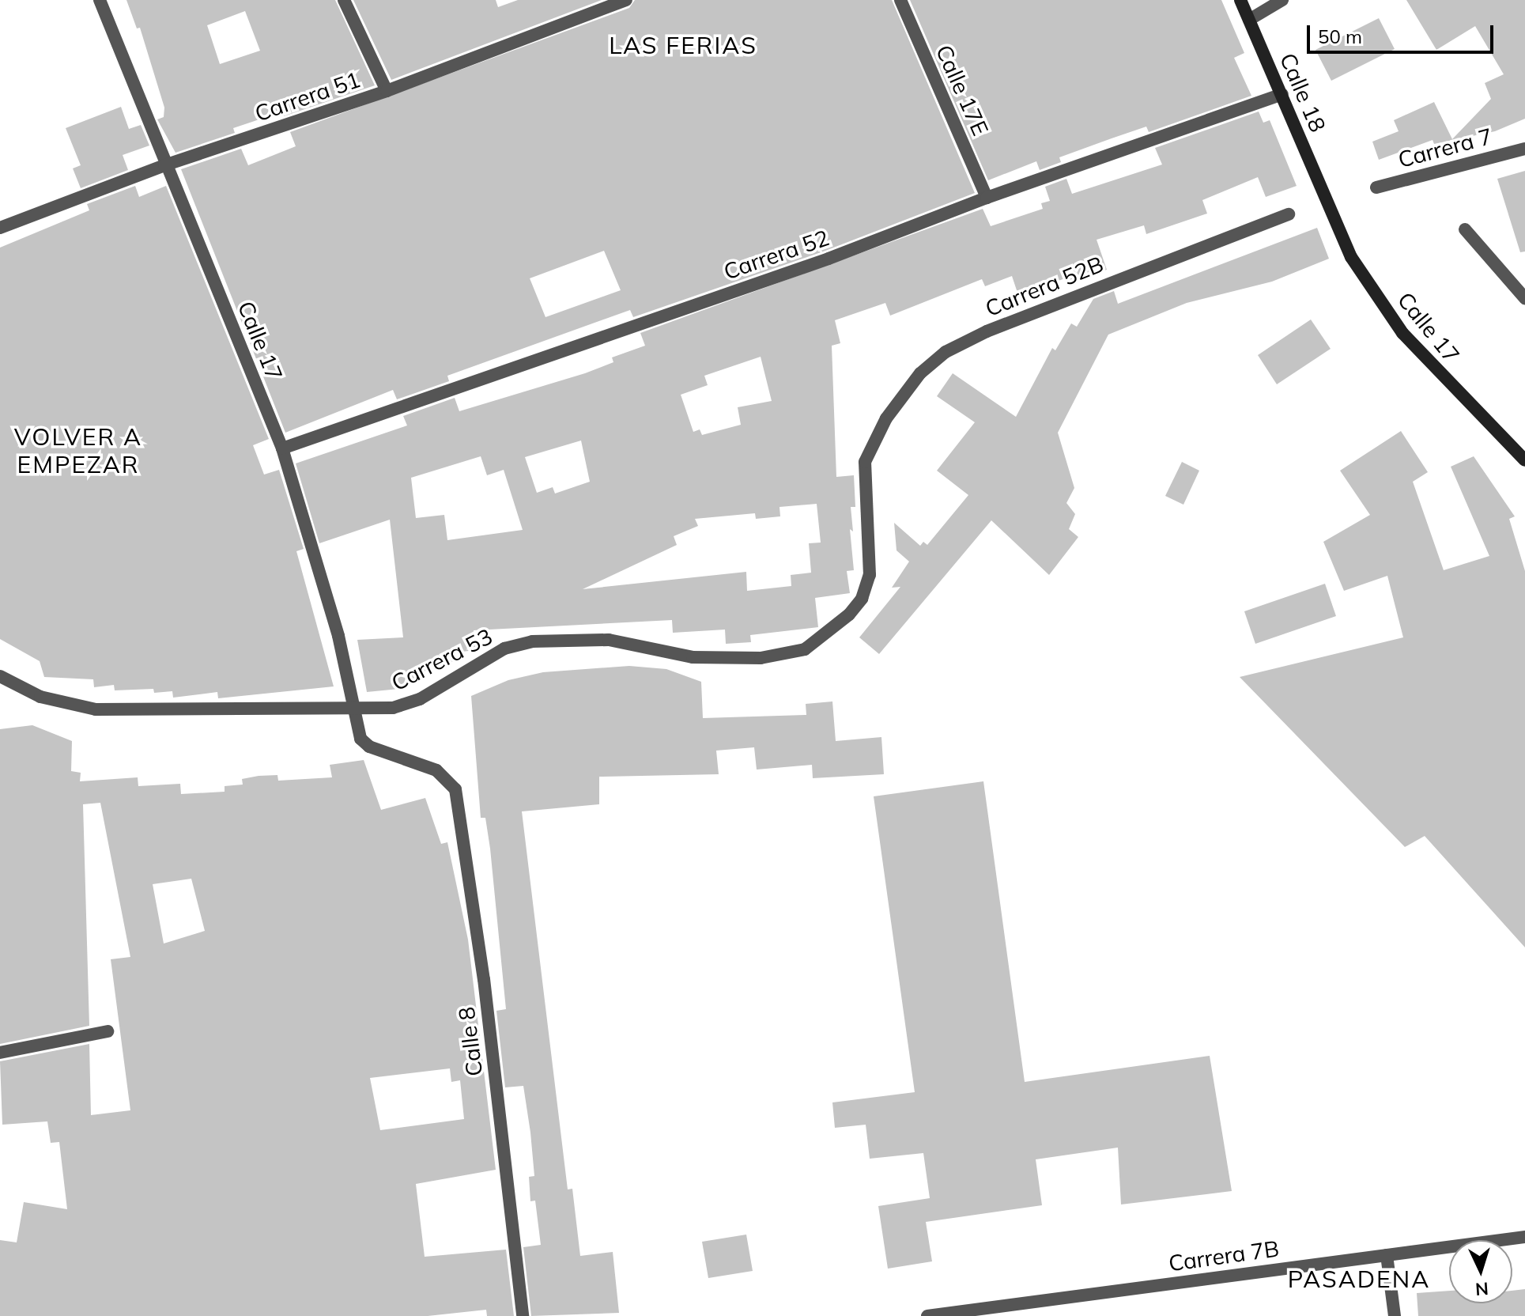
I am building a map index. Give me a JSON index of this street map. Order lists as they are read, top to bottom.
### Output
{
  "streets": {
    "main road": ["Calle 18", "Calle 17"],
    "street": [
      "Calle 17E",
      "Carrera 51",
      "Carrera 7",
      "Carrera 52",
      "Carrera 52B",
      "Carrera 53",
      "Calle 8",
      "Carrera 7B"
    ]
  },
  "crossings": [
    ["Calle 17E", "Carrera 52"],
    ["Calle 18", "Carrera 52"],
    ["Calle 18", "Calle 17"],
    ["Carrera 51", "Calle 17"],
    ["Carrera 52", "Calle 17"],
    ["Carrera 52B", "Carrera 53"],
    ["Calle 17", "Carrera 53"],
    ["Calle 17", "Calle 8"]
  ],
  "districts": ["LAS FERIAS", "VOLVER A EMPEZAR", "PASADENA"],
  "scale_bar": "50 m",
  "north": "bottom"
}
